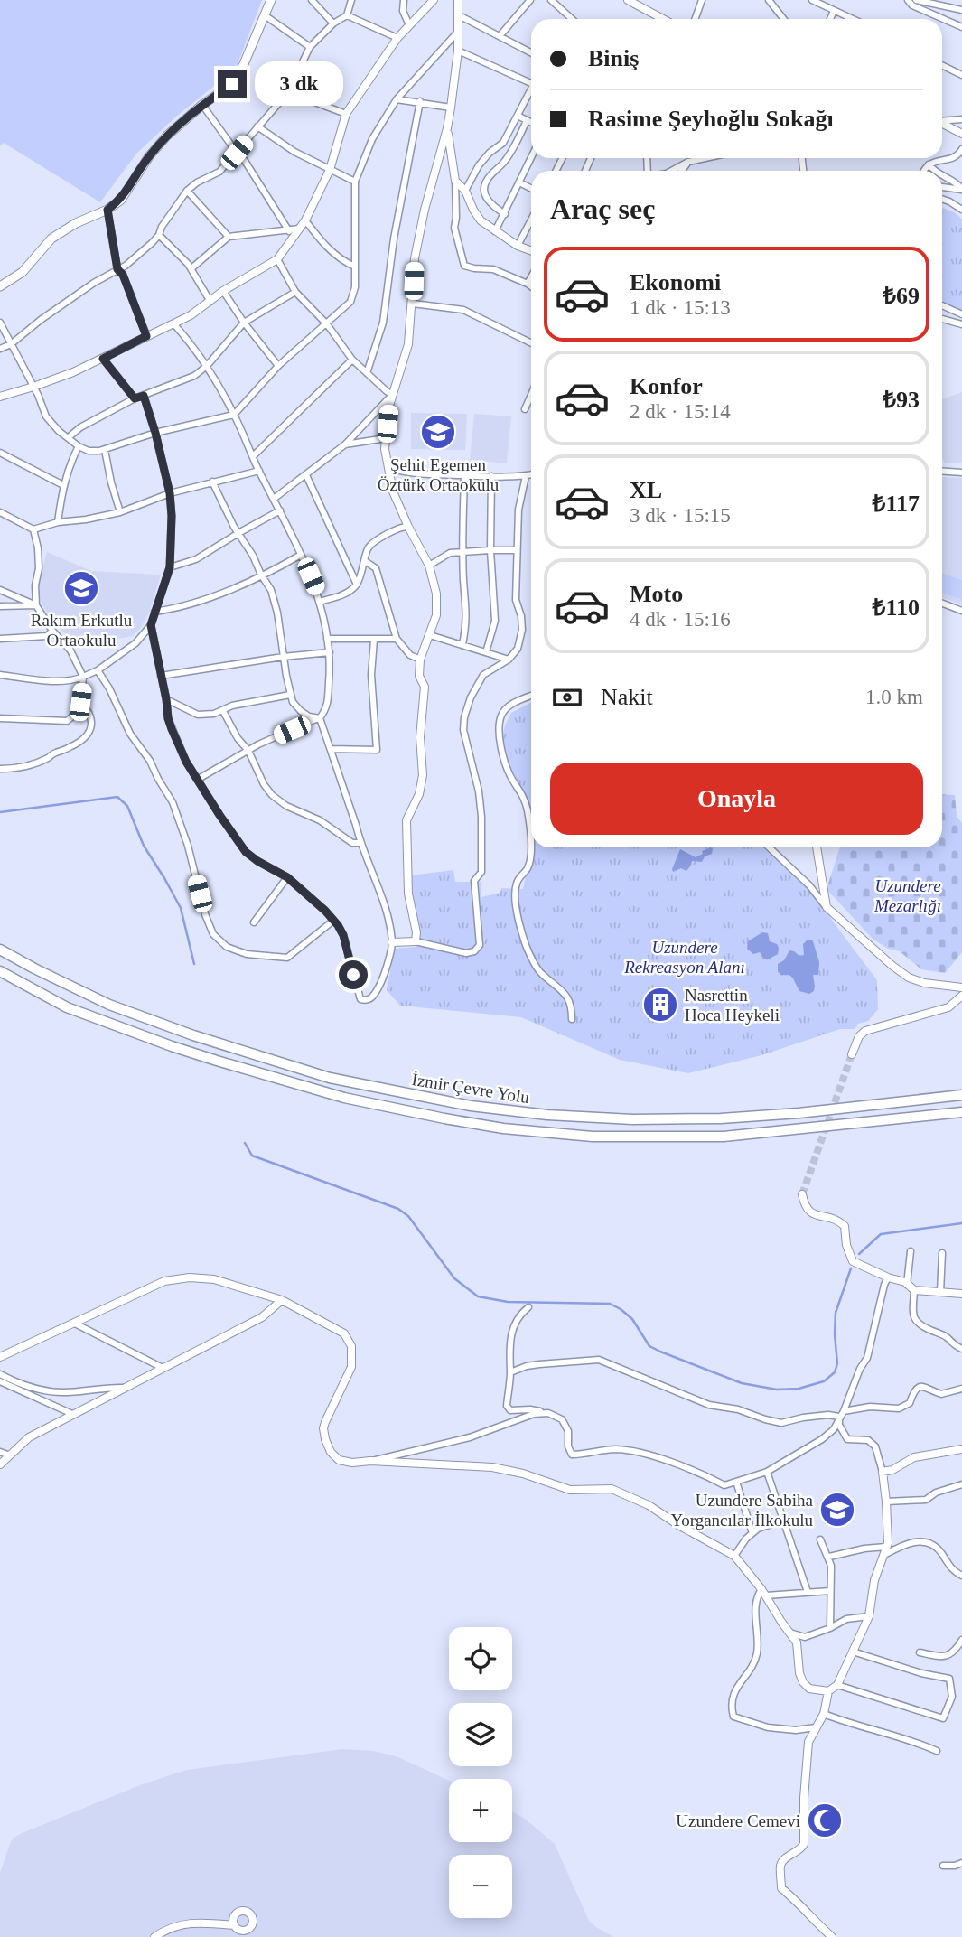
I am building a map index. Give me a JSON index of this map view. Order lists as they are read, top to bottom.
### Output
{
  "streets": {
    "highway": ["İzmir Çevre Yolu"]
  },
  "parks": ["Uzundere Mezarlığı", "Uzundere Rekreasyon Alanı"],
  "places": {
    "school or university": ["Şehit Egemen Öztürk Ortaokulu", "Rakım Erkutlu Ortaokulu", "Uzundere Sabiha Yorgancılar İlkokulu"],
    "building": ["Nasrettin Hoca Heykeli"],
    "mosque": ["Uzundere Cemevi"]
  },
  "page": {
    "banner": ["Biniş", "Rasime Şeyhoğlu Sokağı"],
    "bubble": "3 dk",
    "heading": "Araç seç",
    "list": [
      {
        "name": "Ekonomi",
        "note": "1 dk · 15:13",
        "value": "₺69"
      },
      {
        "name": "Konfor",
        "note": "2 dk · 15:14",
        "value": "₺93"
      },
      {
        "name": "XL",
        "note": "3 dk · 15:15",
        "value": "₺117"
      },
      {
        "name": "Moto",
        "note": "4 dk · 15:16",
        "value": "₺110"
      }
    ],
    "pay": ["Nakit", "1.0 km"],
    "buttons": "Onayla",
    "map_buttons": ["+", "−"]
  }
}
